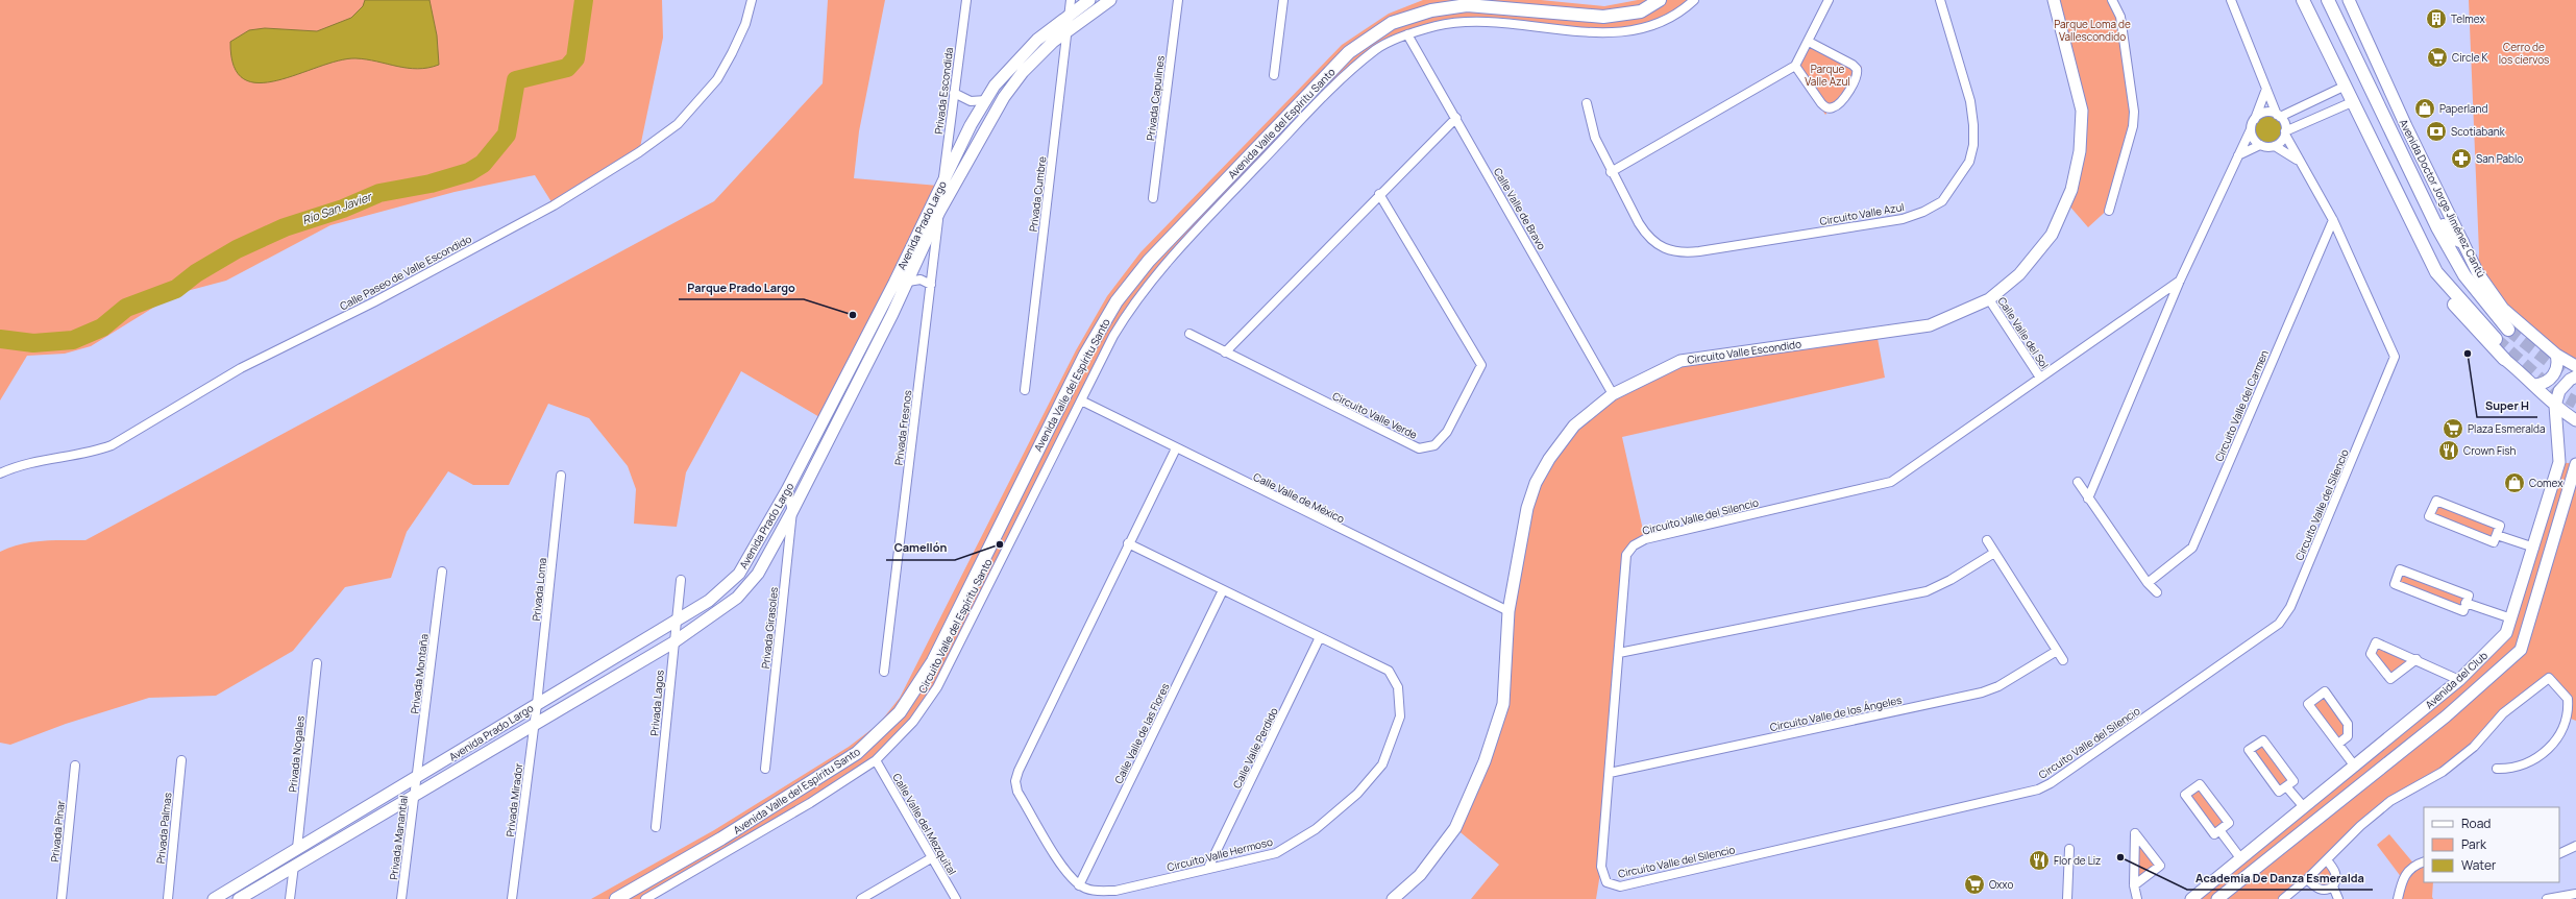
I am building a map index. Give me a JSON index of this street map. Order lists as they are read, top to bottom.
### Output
{
  "streets": {
    "main road": ["Avenida Valle del Espíritu Santo", "Avenida Doctor Jorge Jiménez Cantú"],
    "street": [
      "Privada Escondida",
      "Privada Capulines",
      "Privada Cumbre",
      "Calle Valle de Bravo",
      "Circuito Valle Azul",
      "Avenida Prado Largo",
      "Calle Paseo de Valle Escondido",
      "Calle Valle del Sol",
      "Circuito Valle Escondido",
      "Circuito Valle del Carmen",
      "Circuito Valle Verde",
      "Privada Fresnos",
      "Calle Valle de México",
      "Circuito Valle del Silencio",
      "Privada Loma",
      "Circuito Valle del Espíritu Santo",
      "Privada Girasoles",
      "Privada Montaña",
      "Avenida del Club",
      "Privada Lagos",
      "Circuito Valle de los Ángeles",
      "Calle Valle de las Flores",
      "Calle Valle Perdido",
      "Privada Nogales",
      "Privada Mirador",
      "Calle Valle del Mezquital",
      "Privada Palmas",
      "Privada Pinar",
      "Privada Manantial",
      "Circuito Valle Hermoso"
    ]
  },
  "crossings": [
    ["Privada Escondida", "Avenida Prado Largo"],
    ["Privada Escondida", "Privada Fresnos"],
    ["Privada Cumbre", "Avenida Prado Largo"],
    ["Calle Valle de Bravo", "Circuito Valle Escondido"],
    ["Calle Valle de Bravo", "Circuito Valle del Espíritu Santo"],
    ["Avenida Prado Largo", "Privada Fresnos"],
    ["Avenida Prado Largo", "Privada Loma"],
    ["Avenida Prado Largo", "Privada Girasoles"],
    ["Avenida Prado Largo", "Privada Montaña"],
    ["Avenida Prado Largo", "Privada Lagos"],
    ["Avenida Prado Largo", "Privada Nogales"],
    ["Avenida Prado Largo", "Privada Mirador"],
    ["Avenida Prado Largo", "Privada Manantial"],
    ["Calle Valle del Sol", "Circuito Valle Escondido"],
    ["Calle Valle del Sol", "Circuito Valle del Silencio"],
    ["Circuito Valle Escondido", "Calle Valle de México"],
    ["Circuito Valle del Carmen", "Circuito Valle del Silencio"],
    ["Calle Valle de México", "Circuito Valle del Espíritu Santo"],
    ["Calle Valle de México", "Circuito Valle Hermoso"],
    ["Circuito Valle del Silencio", "Circuito Valle de los Ángeles"],
    ["Privada Loma", "Privada Mirador"],
    ["Circuito Valle del Espíritu Santo", "Calle Valle del Mezquital"],
    ["Privada Montaña", "Privada Manantial"],
    ["Calle Valle de las Flores", "Circuito Valle Hermoso"],
    ["Calle Valle Perdido", "Circuito Valle Hermoso"]
  ],
  "water": ["Río San Javier"],
  "parks": ["Parque Loma de Vallescondido", "Cerro de los ciervos", "Parque Valle Azul"],
  "places": {
    "building": ["Telmex"],
    "supermarket": ["Circle K", "Plaza Esmeralda", "Oxxo"],
    "shop": ["Paperland", "Comex"],
    "bank": ["Scotiabank"],
    "pharmacy": ["San Pablo"],
    "other": [
      "Parque Prado Largo",
      "Super H",
      "Camellón",
      "Academia De Danza Esmeralda"
    ],
    "restaurant": ["Crown Fish", "Flor de Liz"]
  },
  "legend": ["Road", "Park", "Water"]
}
